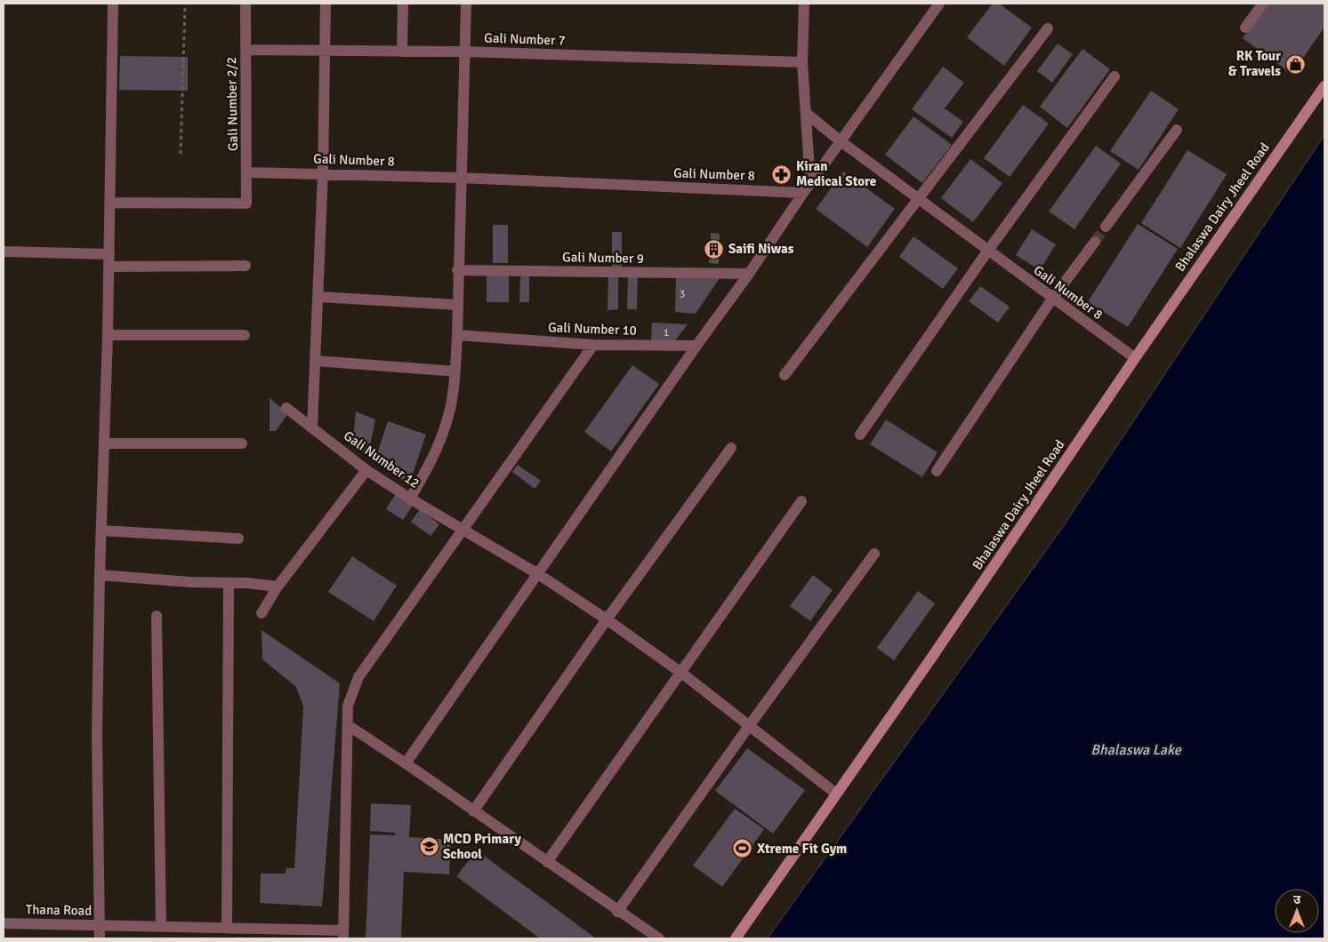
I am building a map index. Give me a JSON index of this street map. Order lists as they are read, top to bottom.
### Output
{
  "streets": {
    "street": [
      "Gali Number 7",
      "Gali Number 2/2",
      "Gali Number 8",
      "Bhalaswa Dairy Jheel Road",
      "Gali Number 9",
      "Gali Number 10",
      "Gali Number 12",
      "Thana Road"
    ]
  },
  "crossings": [
    ["Gali Number 7", "Gali Number 2/2"],
    ["Gali Number 2/2", "Gali Number 8"],
    ["Gali Number 8", "Bhalaswa Dairy Jheel Road"],
    ["Bhalaswa Dairy Jheel Road", "Gali Number 12"]
  ],
  "water": ["Bhalaswa Lake"],
  "places": {
    "shop": ["RK Tour & Travels"],
    "pharmacy": ["Kiran Medical Store"],
    "building": ["Saifi Niwas"],
    "school or university": ["MCD Primary School"],
    "sports": ["Xtreme Fit Gym"]
  },
  "house_numbers": ["3", "1"],
  "north": "top"
}
